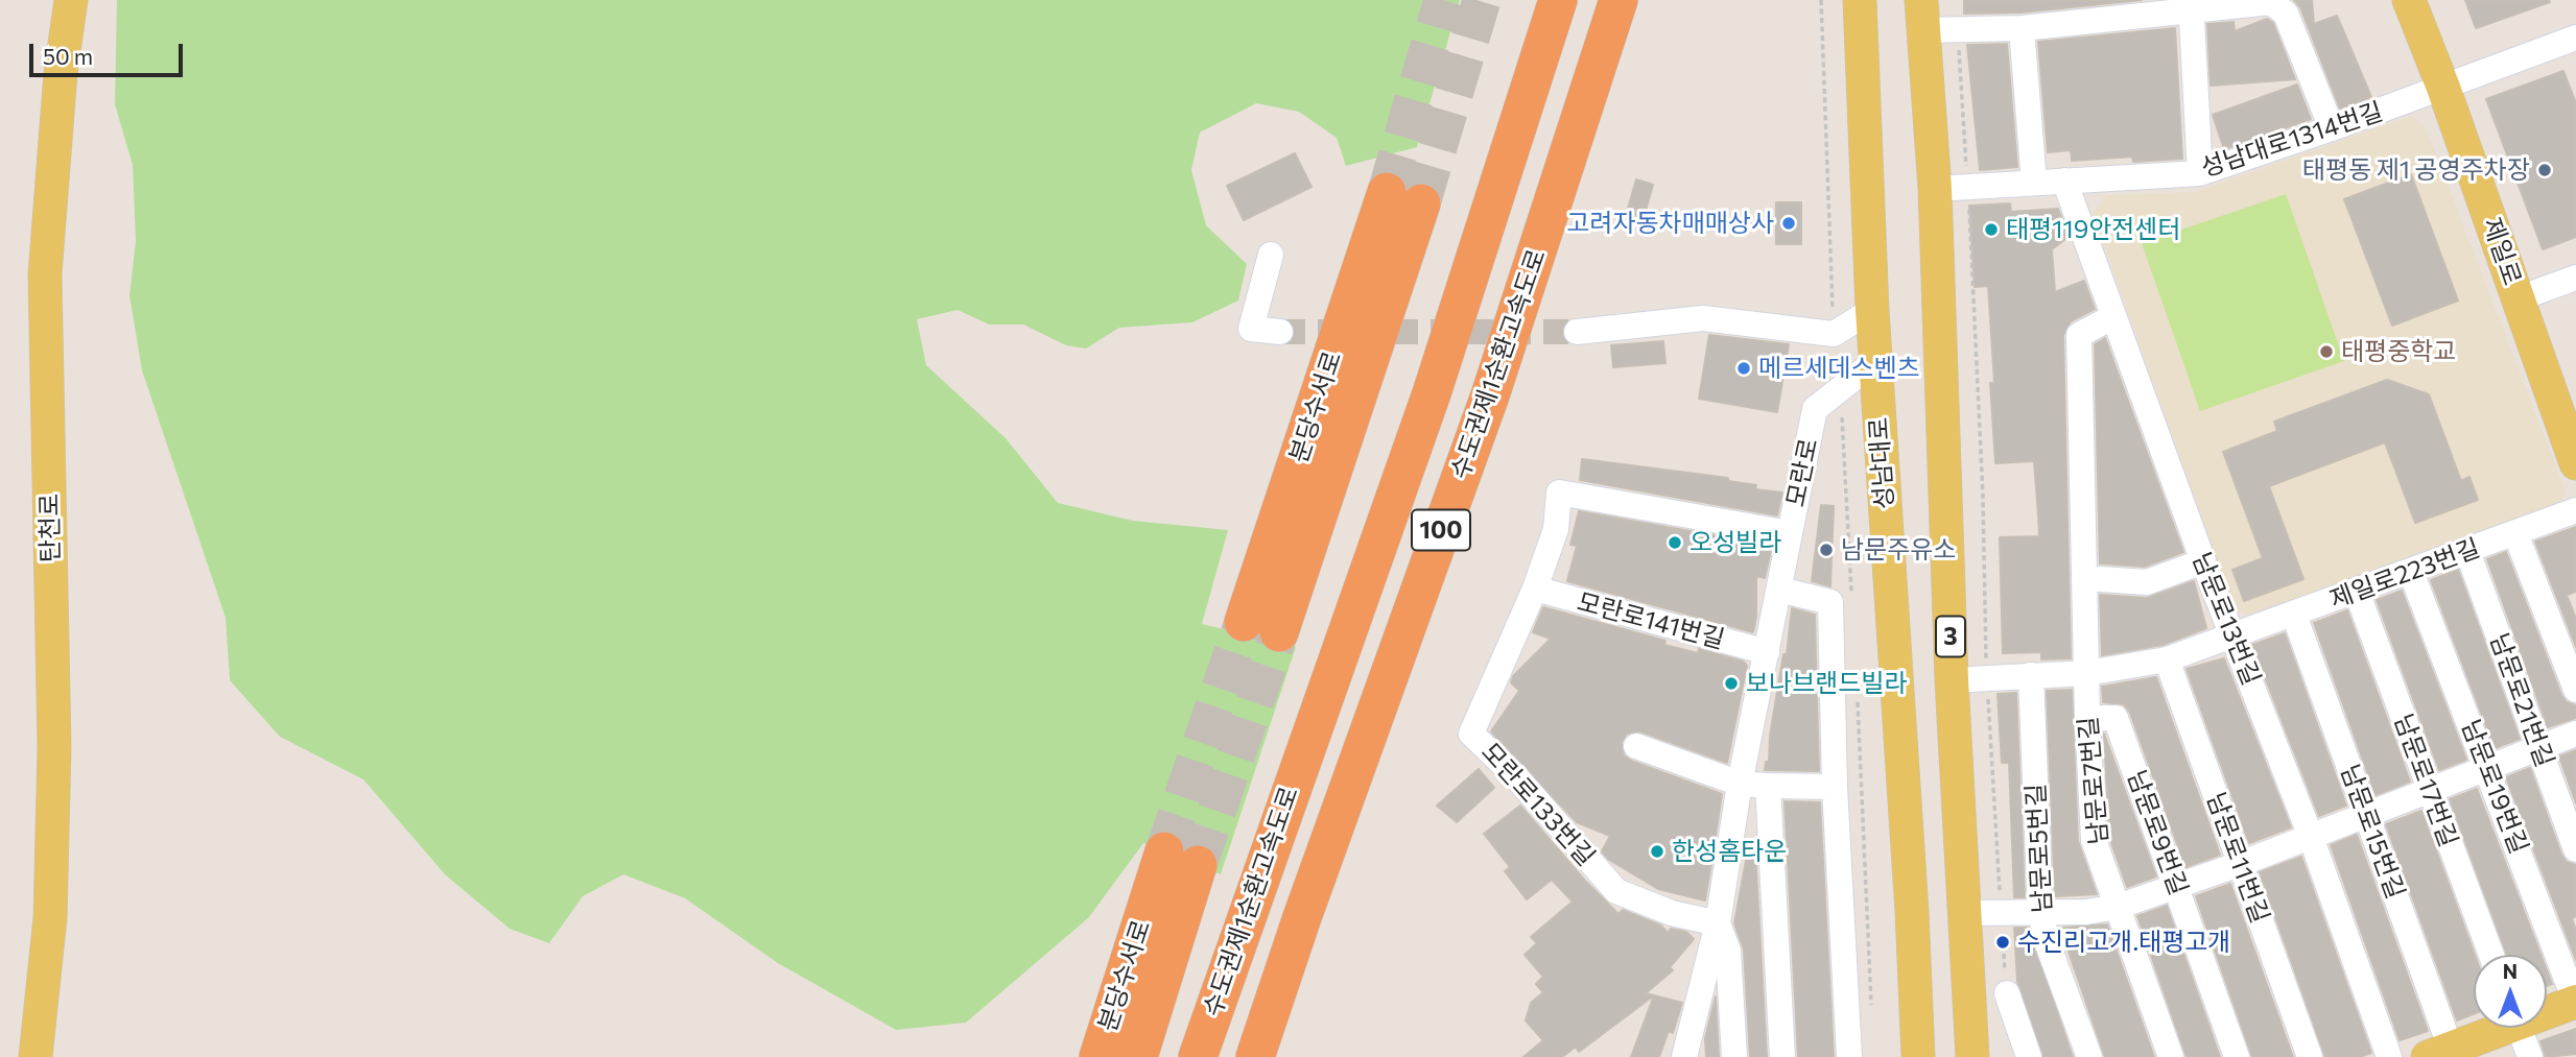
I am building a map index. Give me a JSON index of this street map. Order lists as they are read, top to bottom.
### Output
{
  "streets": {
    "highway": ["수도권제1순환고속도로", "분당수서로", "100"],
    "main road": [
      "제일로",
      "성남대로",
      "탄천로",
      "3"
    ],
    "street": [
      "성남대로1314번길",
      "모란로",
      "제일로223번길",
      "남문로13번길",
      "모란로141번길",
      "남문로21번길",
      "남문로7번길",
      "남문로17번길",
      "남문로19번길",
      "모란로133번길",
      "남문로15번길",
      "남문로9번길",
      "남문로5번길",
      "남문로11번길"
    ]
  },
  "crossings": [
    ["성남대로1314번길", "제일로"],
    ["성남대로1314번길", "남문로13번길"],
    ["성남대로1314번길", "3"],
    ["성남대로", "모란로"],
    ["모란로", "모란로141번길"],
    ["모란로", "모란로133번길"],
    ["제일로223번길", "남문로13번길"],
    ["제일로223번길", "3"],
    ["제일로223번길", "남문로21번길"],
    ["제일로223번길", "남문로7번길"],
    ["제일로223번길", "남문로17번길"],
    ["제일로223번길", "남문로19번길"],
    ["제일로223번길", "남문로15번길"],
    ["제일로223번길", "남문로5번길"],
    ["제일로223번길", "남문로11번길"],
    ["남문로13번길", "남문로7번길"],
    ["모란로141번길", "모란로133번길"],
    ["남문로7번길", "남문로9번길"]
  ],
  "places": [
    "태평동 제1 공영주차장",
    "고려자동차매매상사",
    "태평119안전센터",
    "태평중학교",
    "메르세데스벤츠",
    "오성빌라",
    "남문주유소",
    "보나브랜드빌라",
    "한성홈타운",
    "수진리고개.태평고개"
  ],
  "scale_bar": "50 m",
  "north": "top"
}
